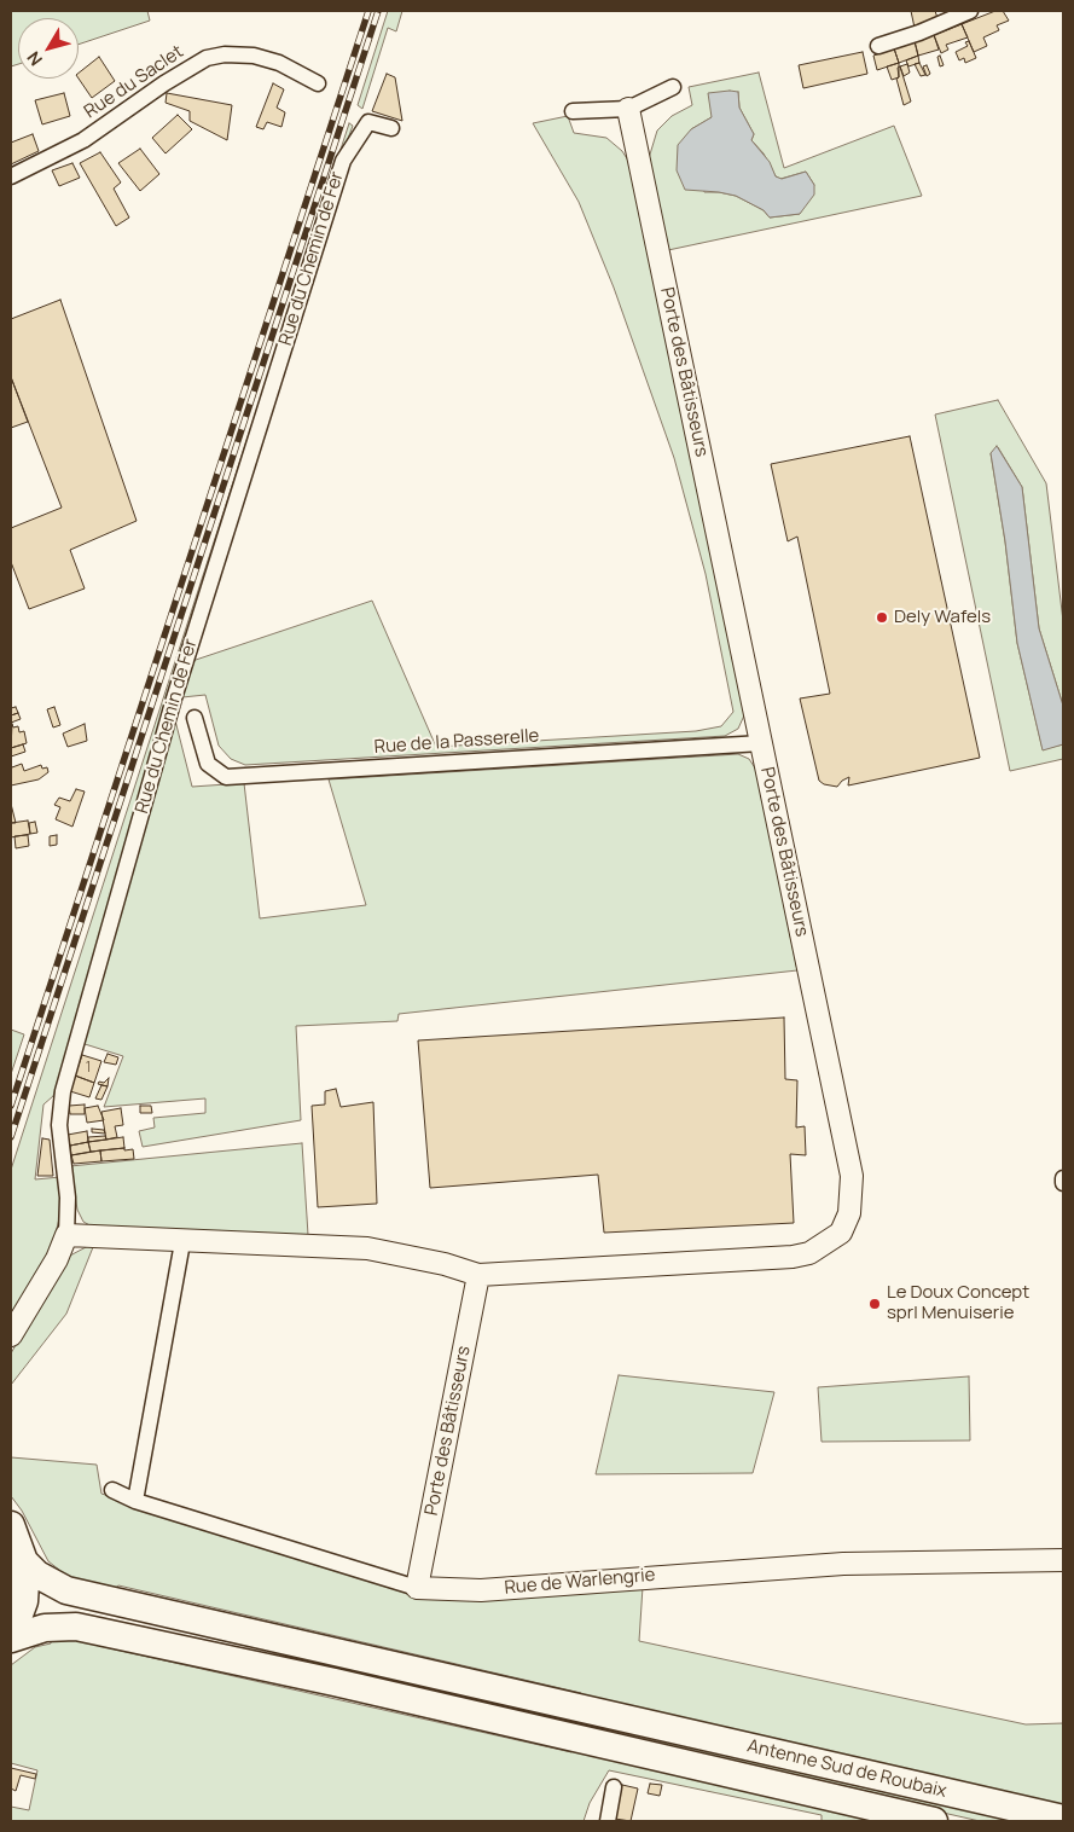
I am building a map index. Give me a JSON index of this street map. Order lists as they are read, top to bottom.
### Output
{
  "streets": {
    "highway": ["Antenne Sud de Roubaix"],
    "street": [
      "Rue du Saclet",
      "Rue du Chemin de Fer",
      "Porte des Bâtisseurs",
      "Rue de la Passerelle",
      "Rue de Warlengrie"
    ]
  },
  "crossings": [
    ["Rue du Chemin de Fer", "Porte des Bâtisseurs"],
    ["Porte des Bâtisseurs", "Rue de la Passerelle"],
    ["Porte des Bâtisseurs", "Rue de Warlengrie"]
  ],
  "places": ["Dely Wafels", "Le Doux Concept sprl Menuiserie"],
  "house_numbers": ["1"],
  "north": "bottom left"
}
